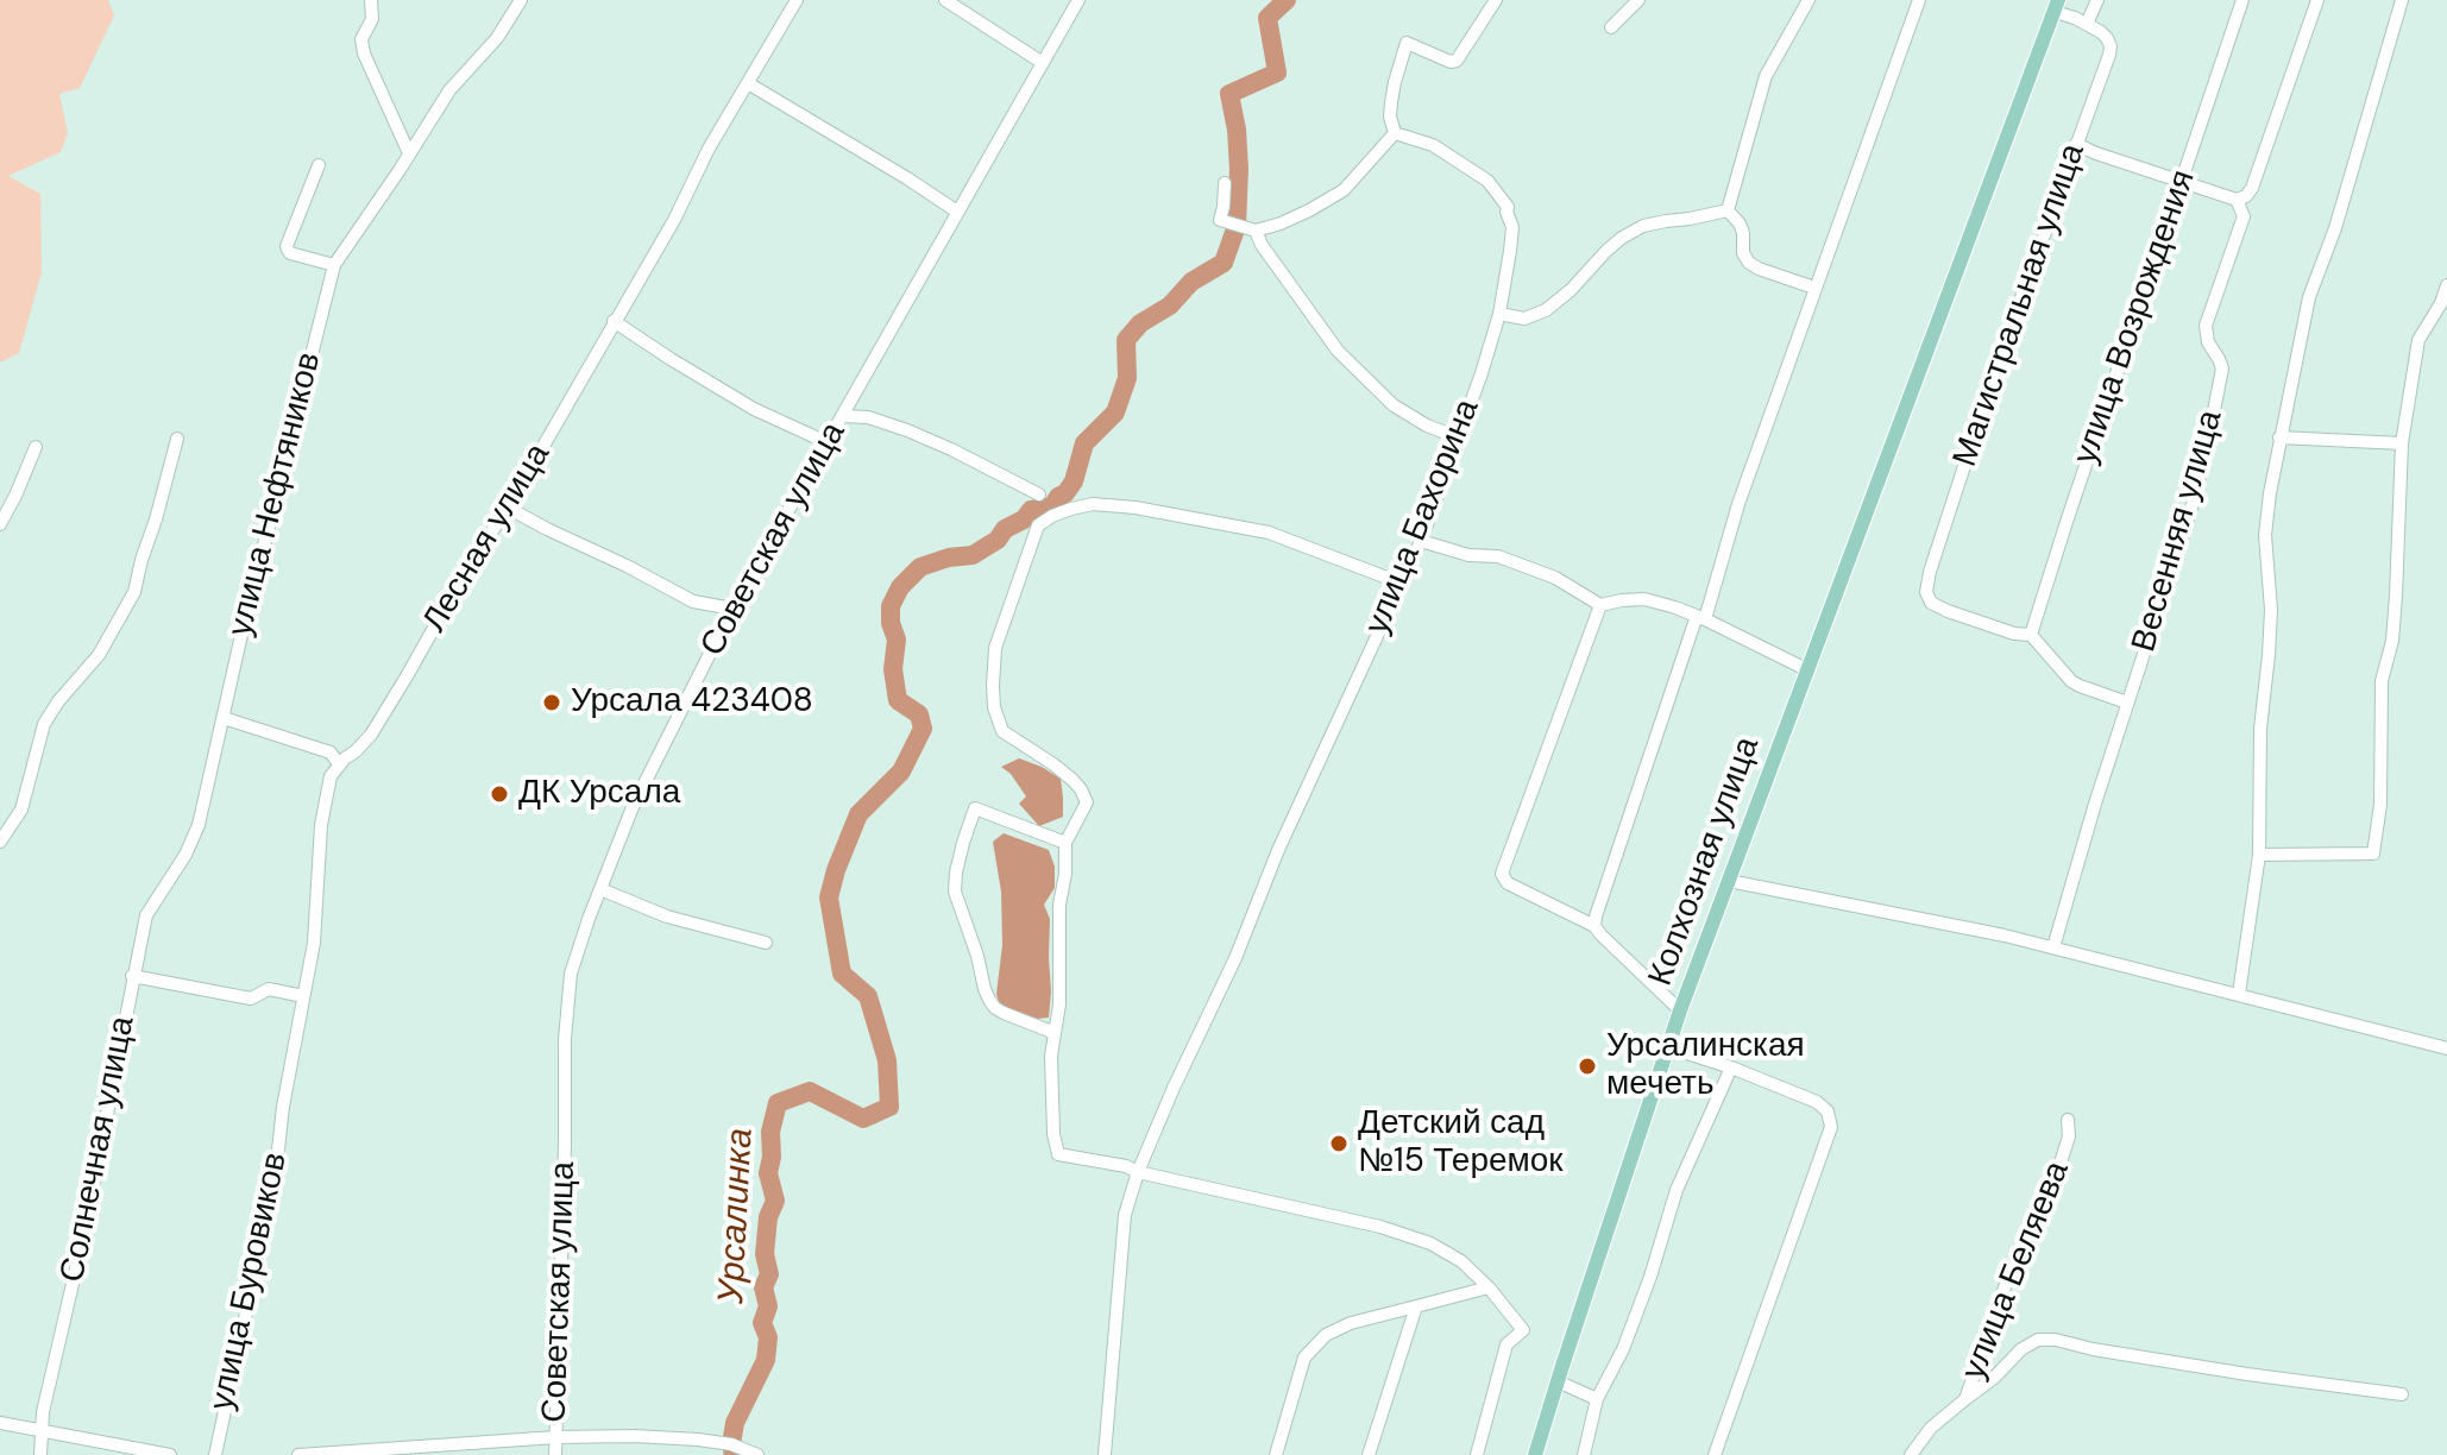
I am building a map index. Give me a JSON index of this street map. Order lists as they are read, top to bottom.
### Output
{
  "streets": {
    "main road": ["Колхозная улица"],
    "street": [
      "Магистральная улица",
      "улица Возрождения",
      "улица Нефтяников",
      "улица Бахорина",
      "Весенняя улица",
      "Лесная улица",
      "Советская улица",
      "Солнечная улица",
      "улица Беляева",
      "улица Буровиков"
    ]
  },
  "crossings": [
    ["Магистральная улица", "улица Возрождения"],
    ["улица Нефтяников", "Солнечная улица"],
    ["Лесная улица", "улица Буровиков"]
  ],
  "water": ["Урсалинка"],
  "places": [
    "Урсала 423408",
    "ДК Урсала",
    "Урсалинская мечеть",
    "Детский сад №15 Теремок"
  ]
}
